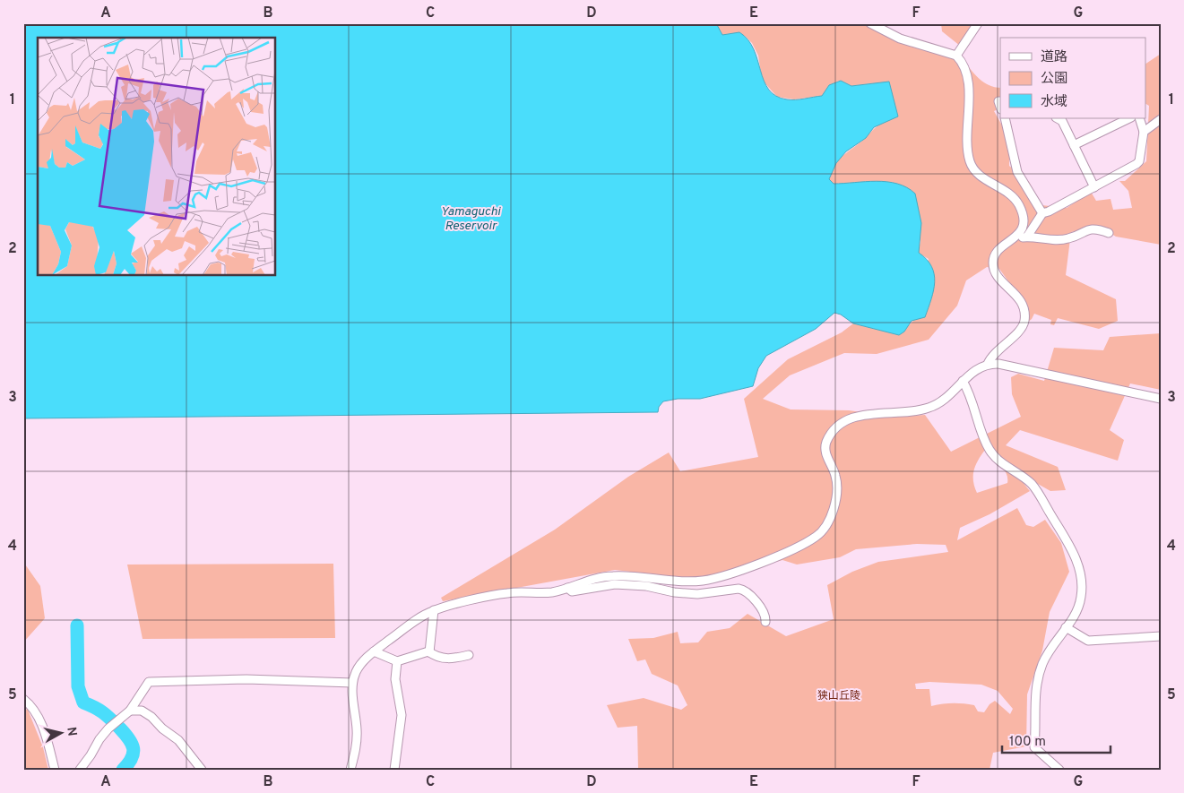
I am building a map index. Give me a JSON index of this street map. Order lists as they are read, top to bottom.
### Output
{
  "water": ["Yamaguchi Reservoir"],
  "parks": ["狭山丘陵"],
  "legend": ["道路", "公園", "水域"],
  "scale_bar": "100 m",
  "north": "right",
  "grid": {
    "columns": [
      "A",
      "B",
      "C",
      "D",
      "E",
      "F",
      "G"
    ],
    "rows": [
      "1",
      "2",
      "3",
      "4",
      "5"
    ]
  }
}
